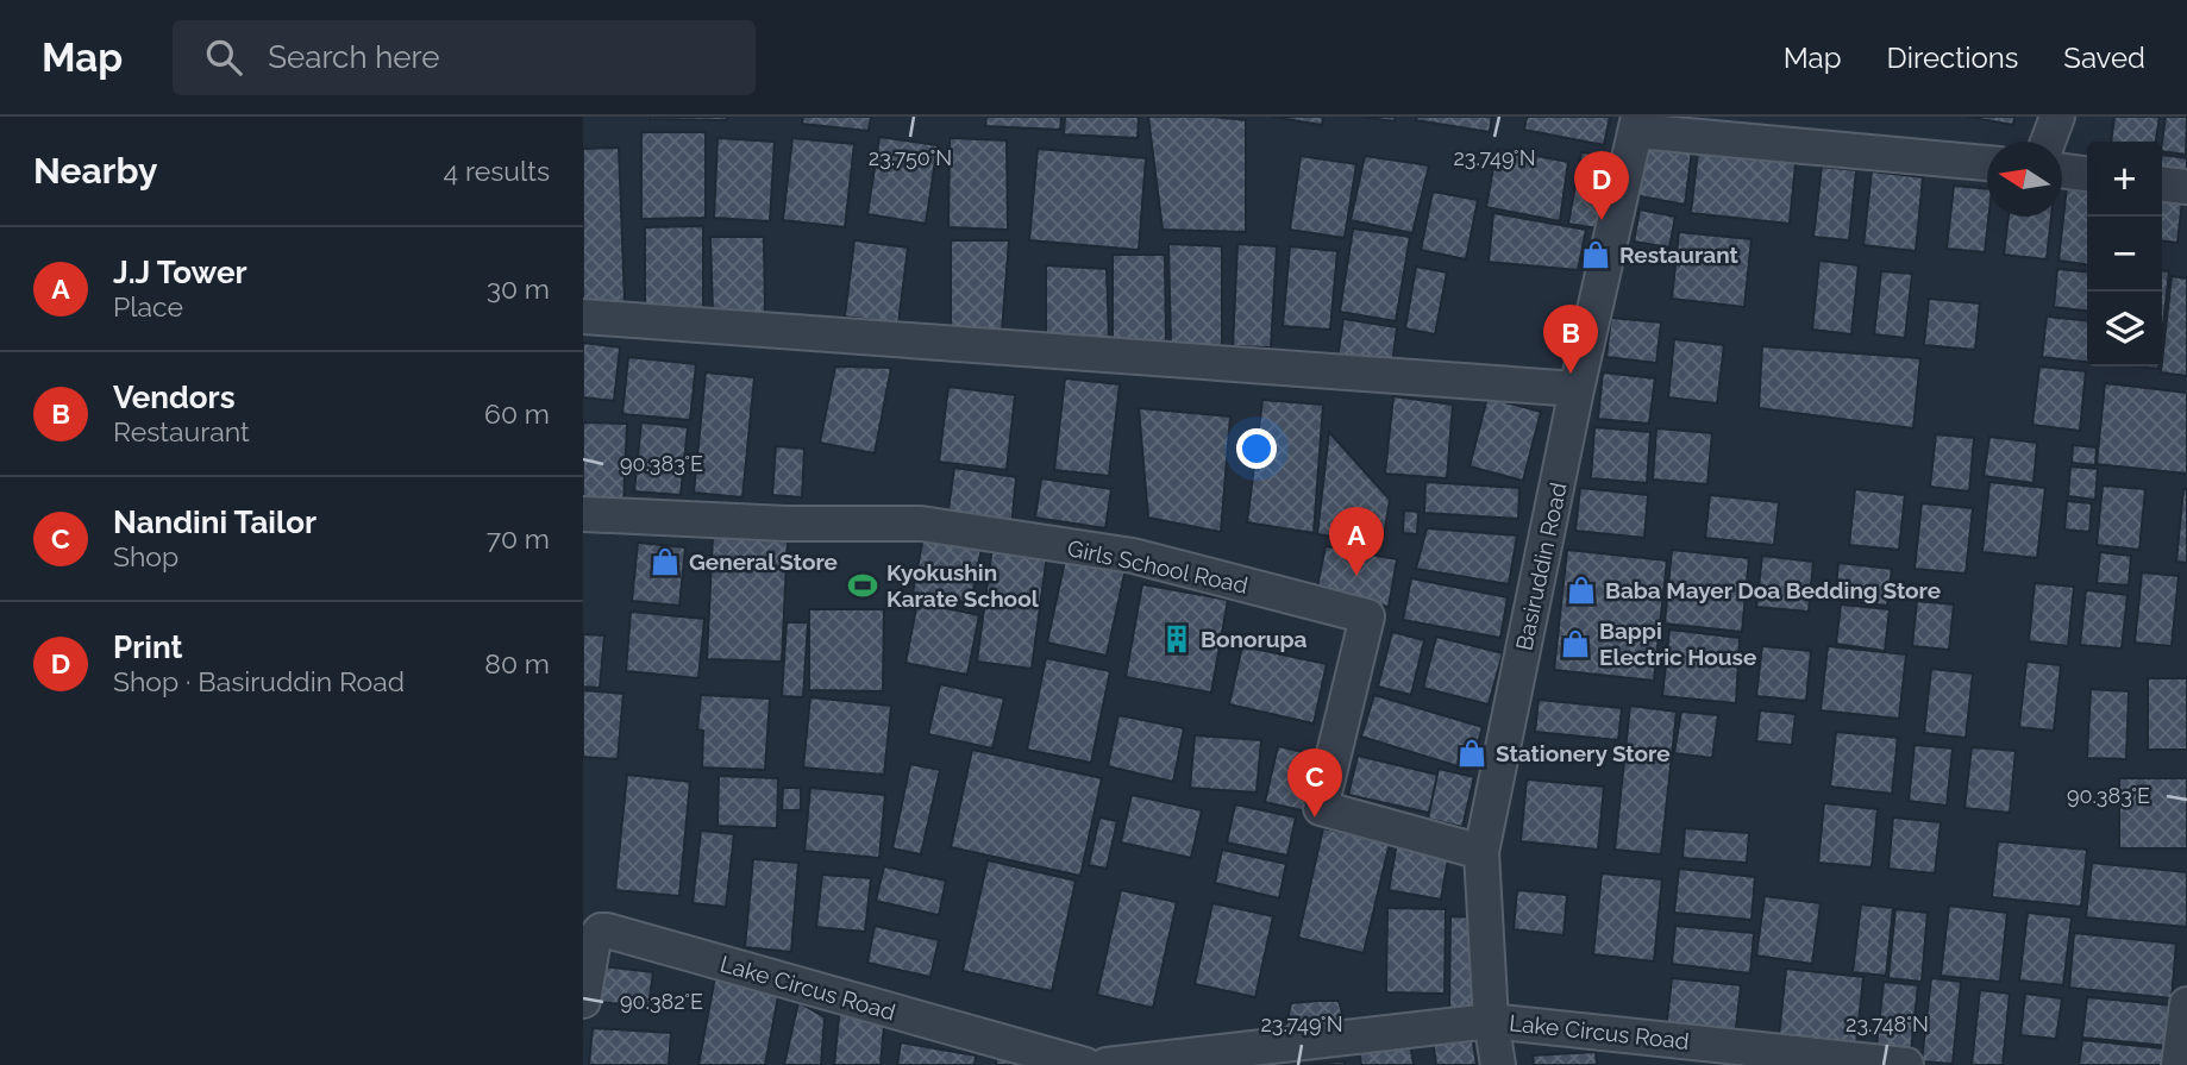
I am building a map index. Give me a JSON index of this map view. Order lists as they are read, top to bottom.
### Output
{
  "streets": {
    "street": ["Girls School Road", "Basiruddin Road", "Lake Circus Road"]
  },
  "crossings": [
    ["Girls School Road", "Basiruddin Road"],
    ["Basiruddin Road", "Lake Circus Road"]
  ],
  "places": {
    "shop": [
      "Restaurant",
      "General Store",
      "Baba Mayer Doa Bedding Store",
      "Bappi Electric House",
      "Stationery Store"
    ],
    "sports": ["Kyokushin Karate School"],
    "building": ["Bonorupa"]
  },
  "north": "left",
  "page": {
    "header": "Map",
    "search": "Search here",
    "nav": ["Map", "Directions", "Saved"],
    "heading": ["Nearby", "4 results"],
    "map_buttons": ["+", "−"],
    "pins": [
      "D",
      "B",
      "A",
      "C"
    ],
    "list": [
      {
        "mark": "A",
        "name": "J.J Tower",
        "note": "Place",
        "value": "30 m"
      },
      {
        "mark": "B",
        "name": "Vendors",
        "note": "Restaurant",
        "value": "60 m"
      },
      {
        "mark": "C",
        "name": "Nandini Tailor",
        "note": "Shop",
        "value": "70 m"
      },
      {
        "mark": "D",
        "name": "Print",
        "note": "Shop · Basiruddin Road",
        "value": "80 m"
      }
    ]
  },
  "coordinates": [
    "23.750°N",
    "23.749°N",
    "90.383°E",
    "90.382°E",
    "23.748°N"
  ]
}
